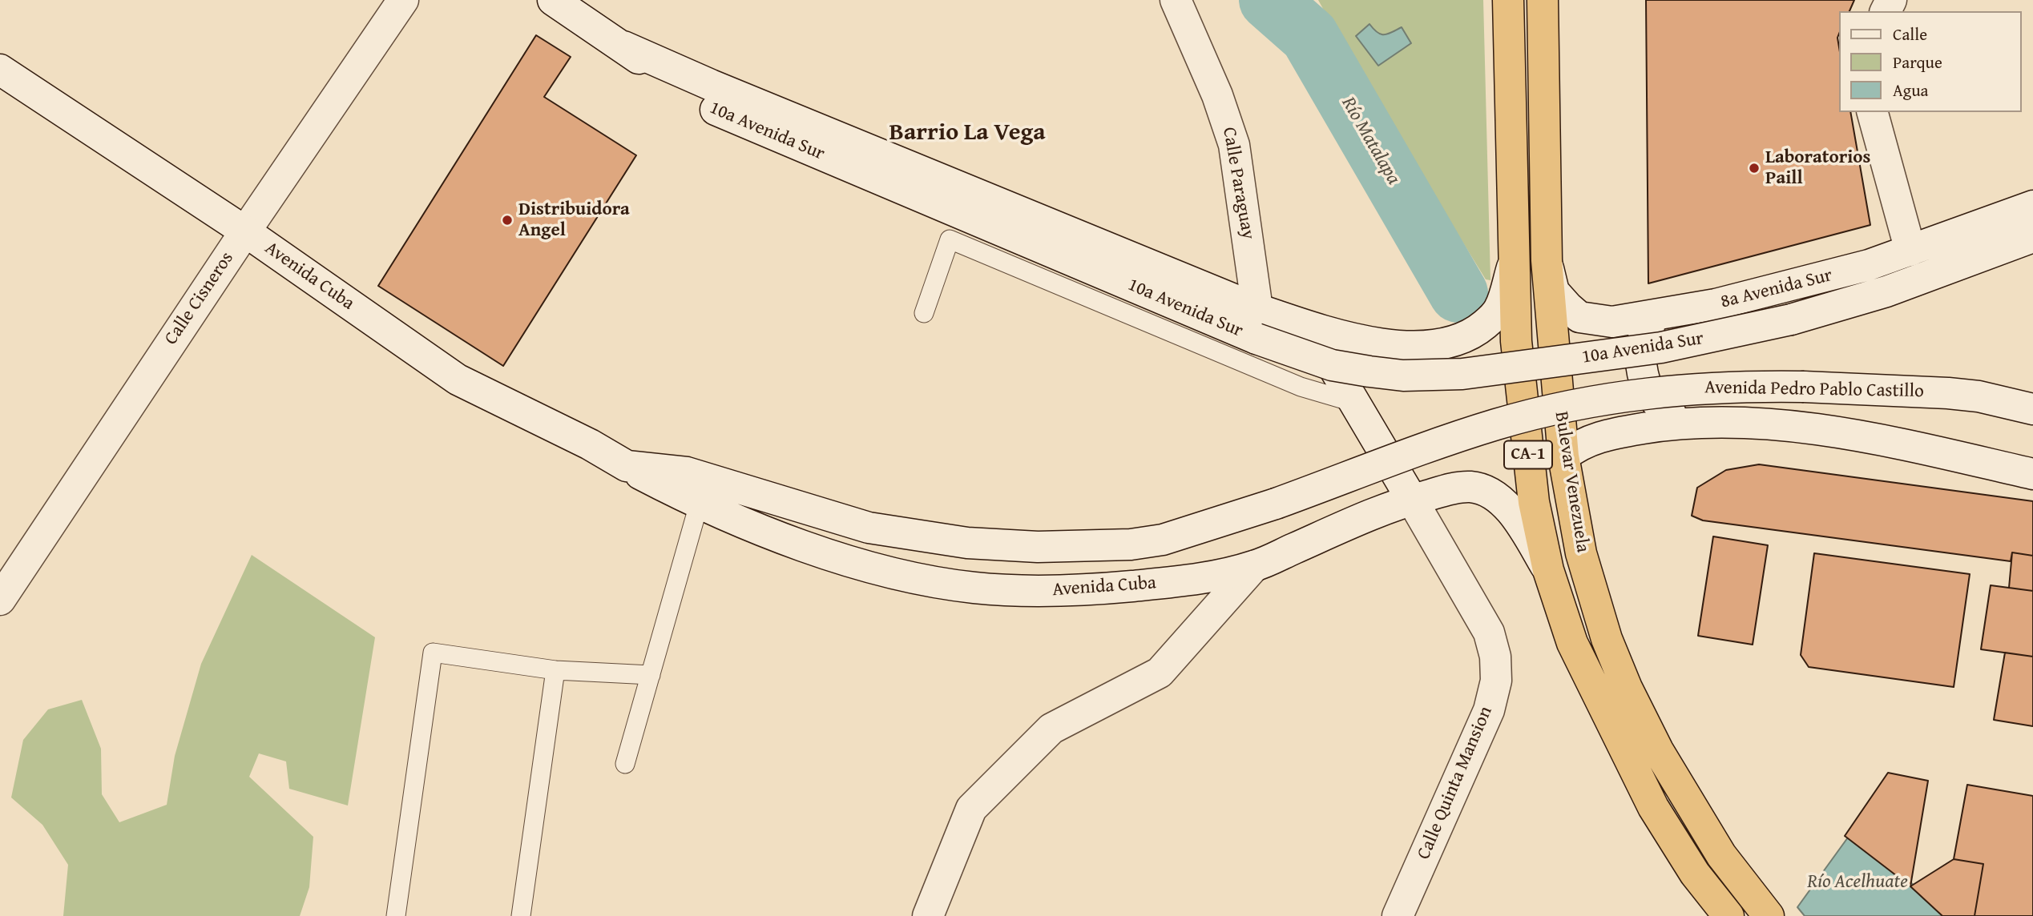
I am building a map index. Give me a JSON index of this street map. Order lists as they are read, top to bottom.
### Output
{
  "streets": {
    "highway": ["CA-1", "Bulevar Venezuela"],
    "street": [
      "10a Avenida Sur",
      "Calle Paraguay",
      "Avenida Cuba",
      "8a Avenida Sur",
      "Calle Cisneros",
      "Avenida Pedro Pablo Castillo",
      "Calle Quinta Mansion"
    ]
  },
  "crossings": [
    ["10a Avenida Sur", "Calle Paraguay"],
    ["10a Avenida Sur", "Bulevar Venezuela"],
    ["10a Avenida Sur", "Calle Quinta Mansion"],
    ["Avenida Cuba", "Calle Cisneros"],
    ["Avenida Cuba", "Avenida Pedro Pablo Castillo"],
    ["Avenida Cuba", "Bulevar Venezuela"],
    ["Avenida Cuba", "Calle Quinta Mansion"],
    ["8a Avenida Sur", "Bulevar Venezuela"],
    ["Avenida Pedro Pablo Castillo", "Bulevar Venezuela"]
  ],
  "districts": ["Barrio La Vega"],
  "water": ["Río Matalapa", "Río Acelhuate"],
  "places": ["Laboratorios Paill", "Distribuidora Angel"],
  "legend": ["Calle", "Parque", "Agua"]
}
